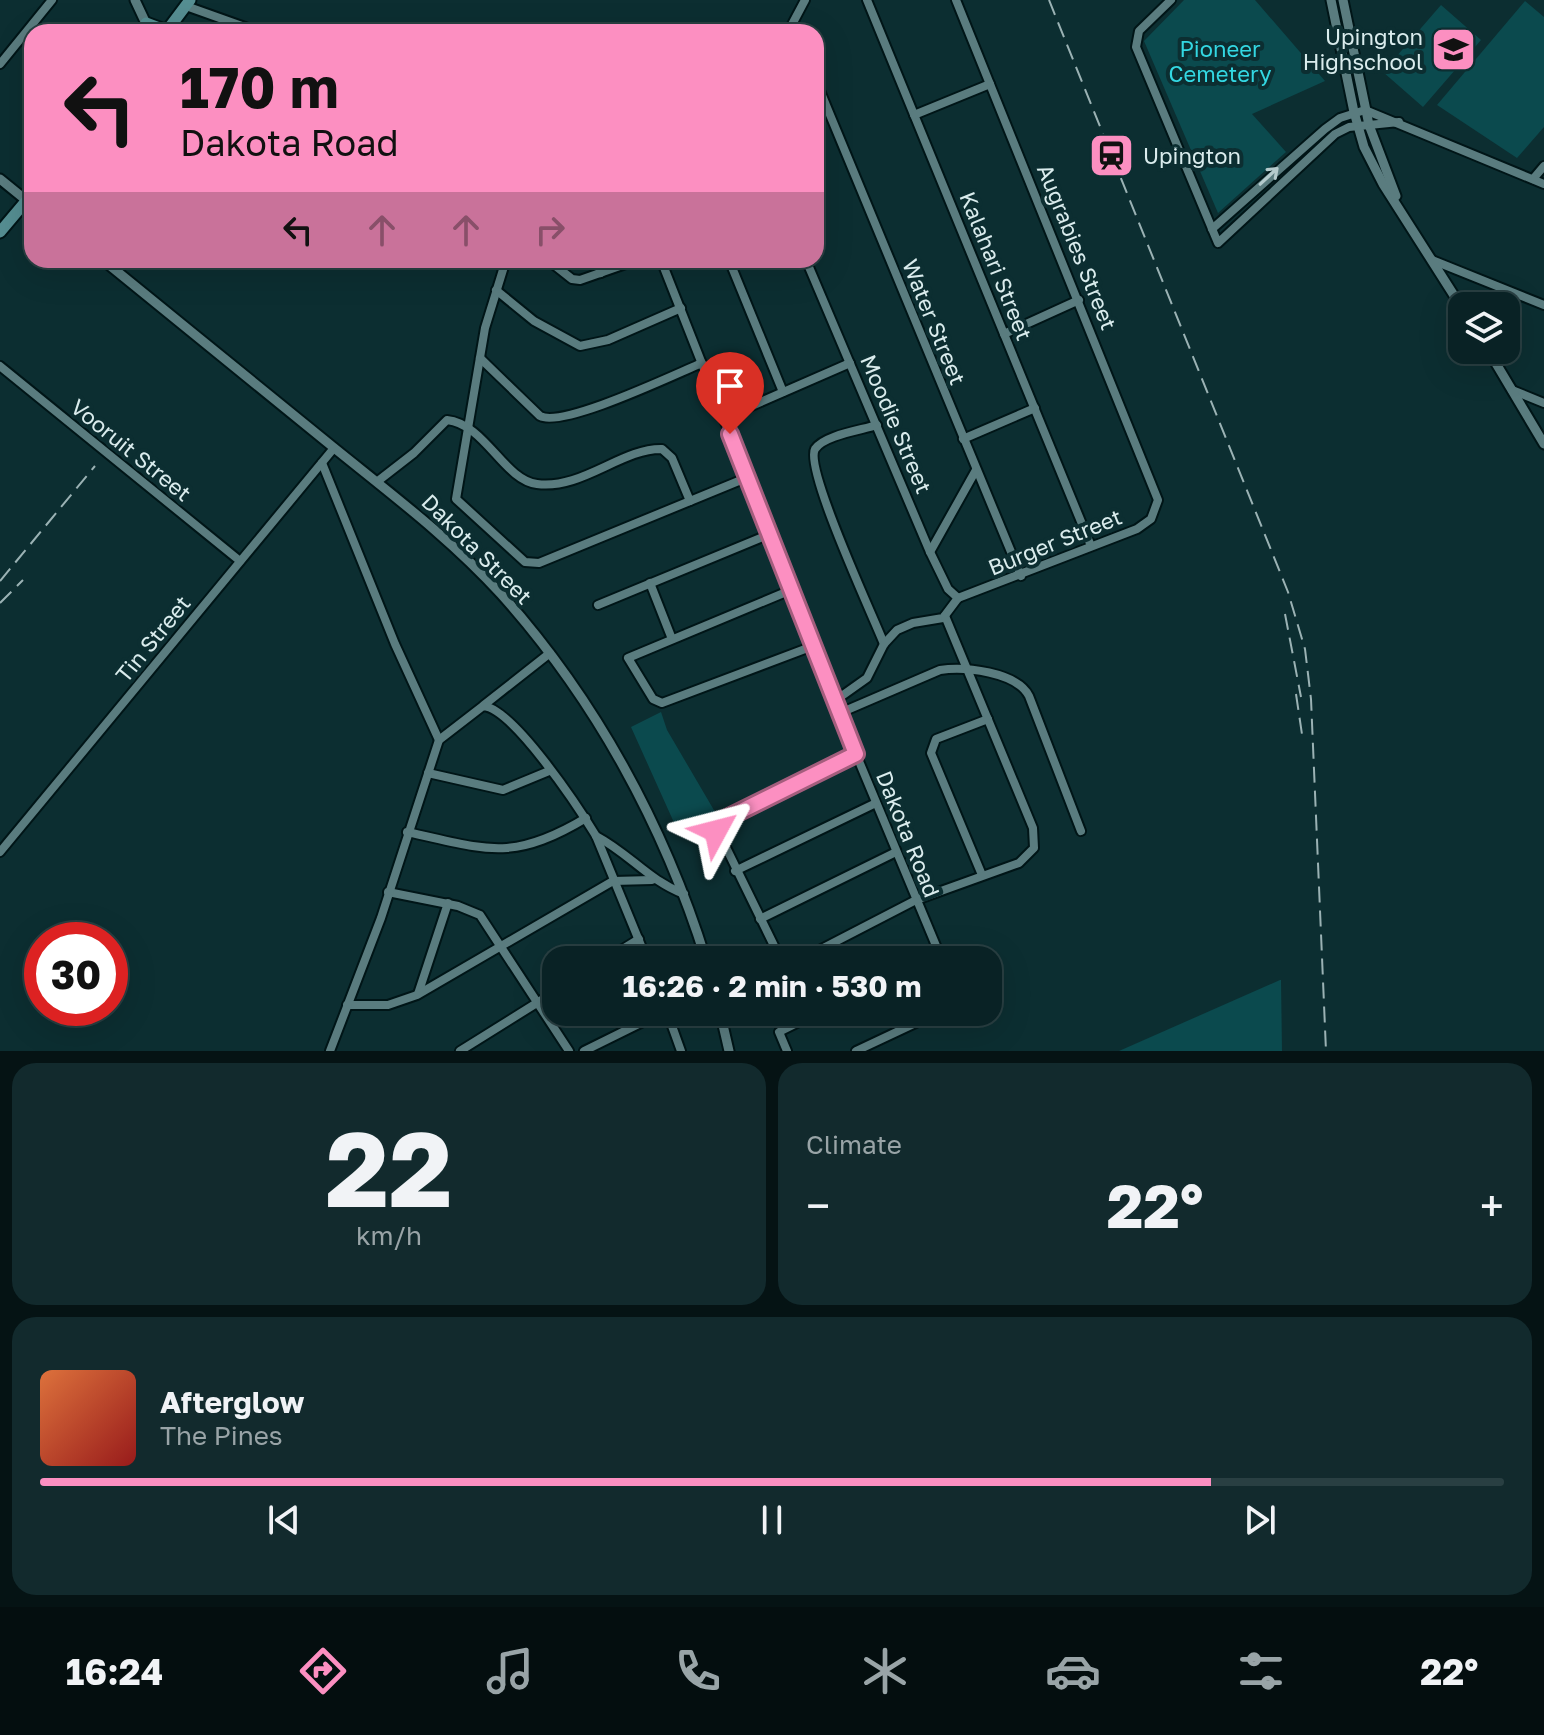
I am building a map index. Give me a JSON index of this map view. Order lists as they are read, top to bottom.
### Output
{
  "streets": {
    "street": [
      "Augrabies Street",
      "Kalahari Street",
      "Water Street",
      "Moodie Street",
      "Vooruit Street",
      "Burger Street",
      "Dakota Street",
      "Tin Street",
      "Dakota Road"
    ]
  },
  "crossings": [
    ["Augrabies Street", "Burger Street"],
    ["Kalahari Street", "Burger Street"],
    ["Water Street", "Burger Street"],
    ["Moodie Street", "Burger Street"],
    ["Vooruit Street", "Tin Street"],
    ["Dakota Street", "Tin Street"]
  ],
  "parks": ["Pioneer Cemetery"],
  "places": {
    "school or university": ["Upington Highschool"],
    "station": ["Upington"]
  },
  "page": {
    "turn": ["170 m", "Dakota Road"],
    "limit": "30",
    "trip": "16:26 · 2 min · 530 m",
    "tile": [
      ["22", "km/h"],
      "Climate"
    ],
    "heat": ["−", "22°", "+"],
    "song": ["Afterglow", "The Pines"],
    "tabs": ["16:24", "22°"]
  }
}
